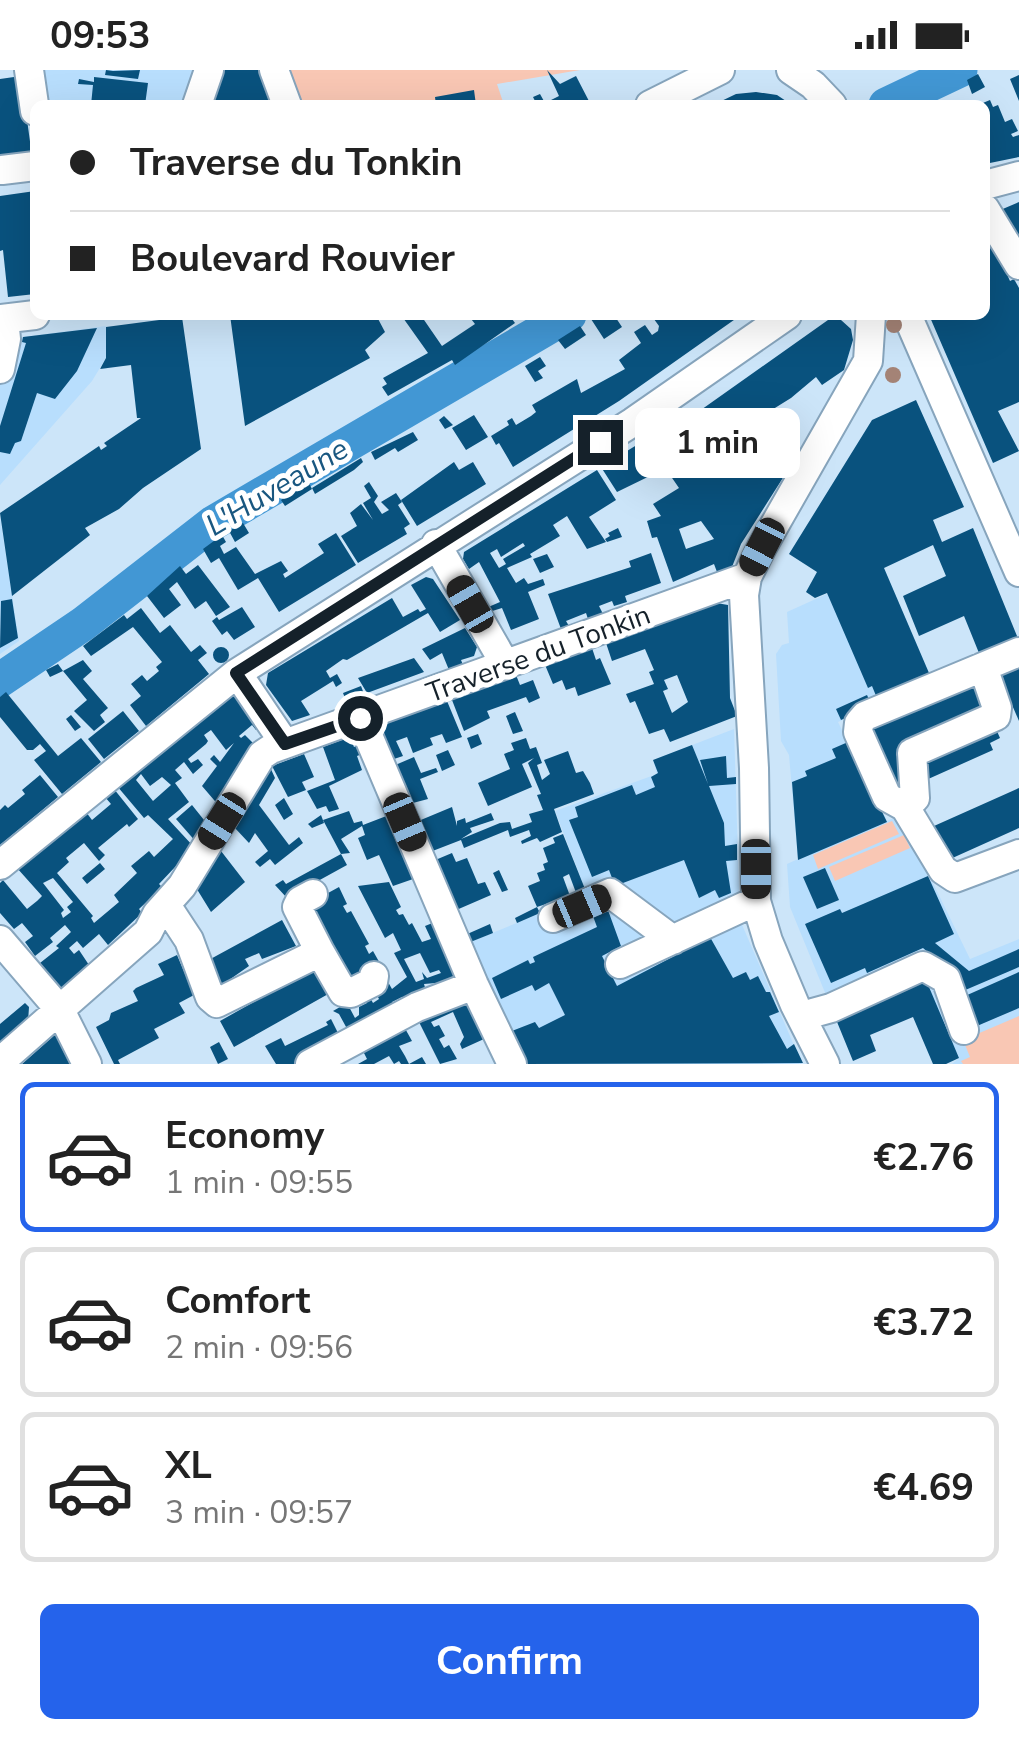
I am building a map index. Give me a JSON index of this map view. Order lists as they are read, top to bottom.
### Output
{
  "streets": {
    "street": ["Traverse du Tonkin"]
  },
  "water": ["L'Huveaune"],
  "page": {
    "status": "09:53",
    "banner": ["Traverse du Tonkin", "Boulevard Rouvier"],
    "bubble": "1 min",
    "list": [
      {
        "name": "Economy",
        "note": "1 min · 09:55",
        "value": "€2.76"
      },
      {
        "name": "Comfort",
        "note": "2 min · 09:56",
        "value": "€3.72"
      },
      {
        "name": "XL",
        "note": "3 min · 09:57",
        "value": "€4.69"
      }
    ],
    "buttons": "Confirm"
  }
}
